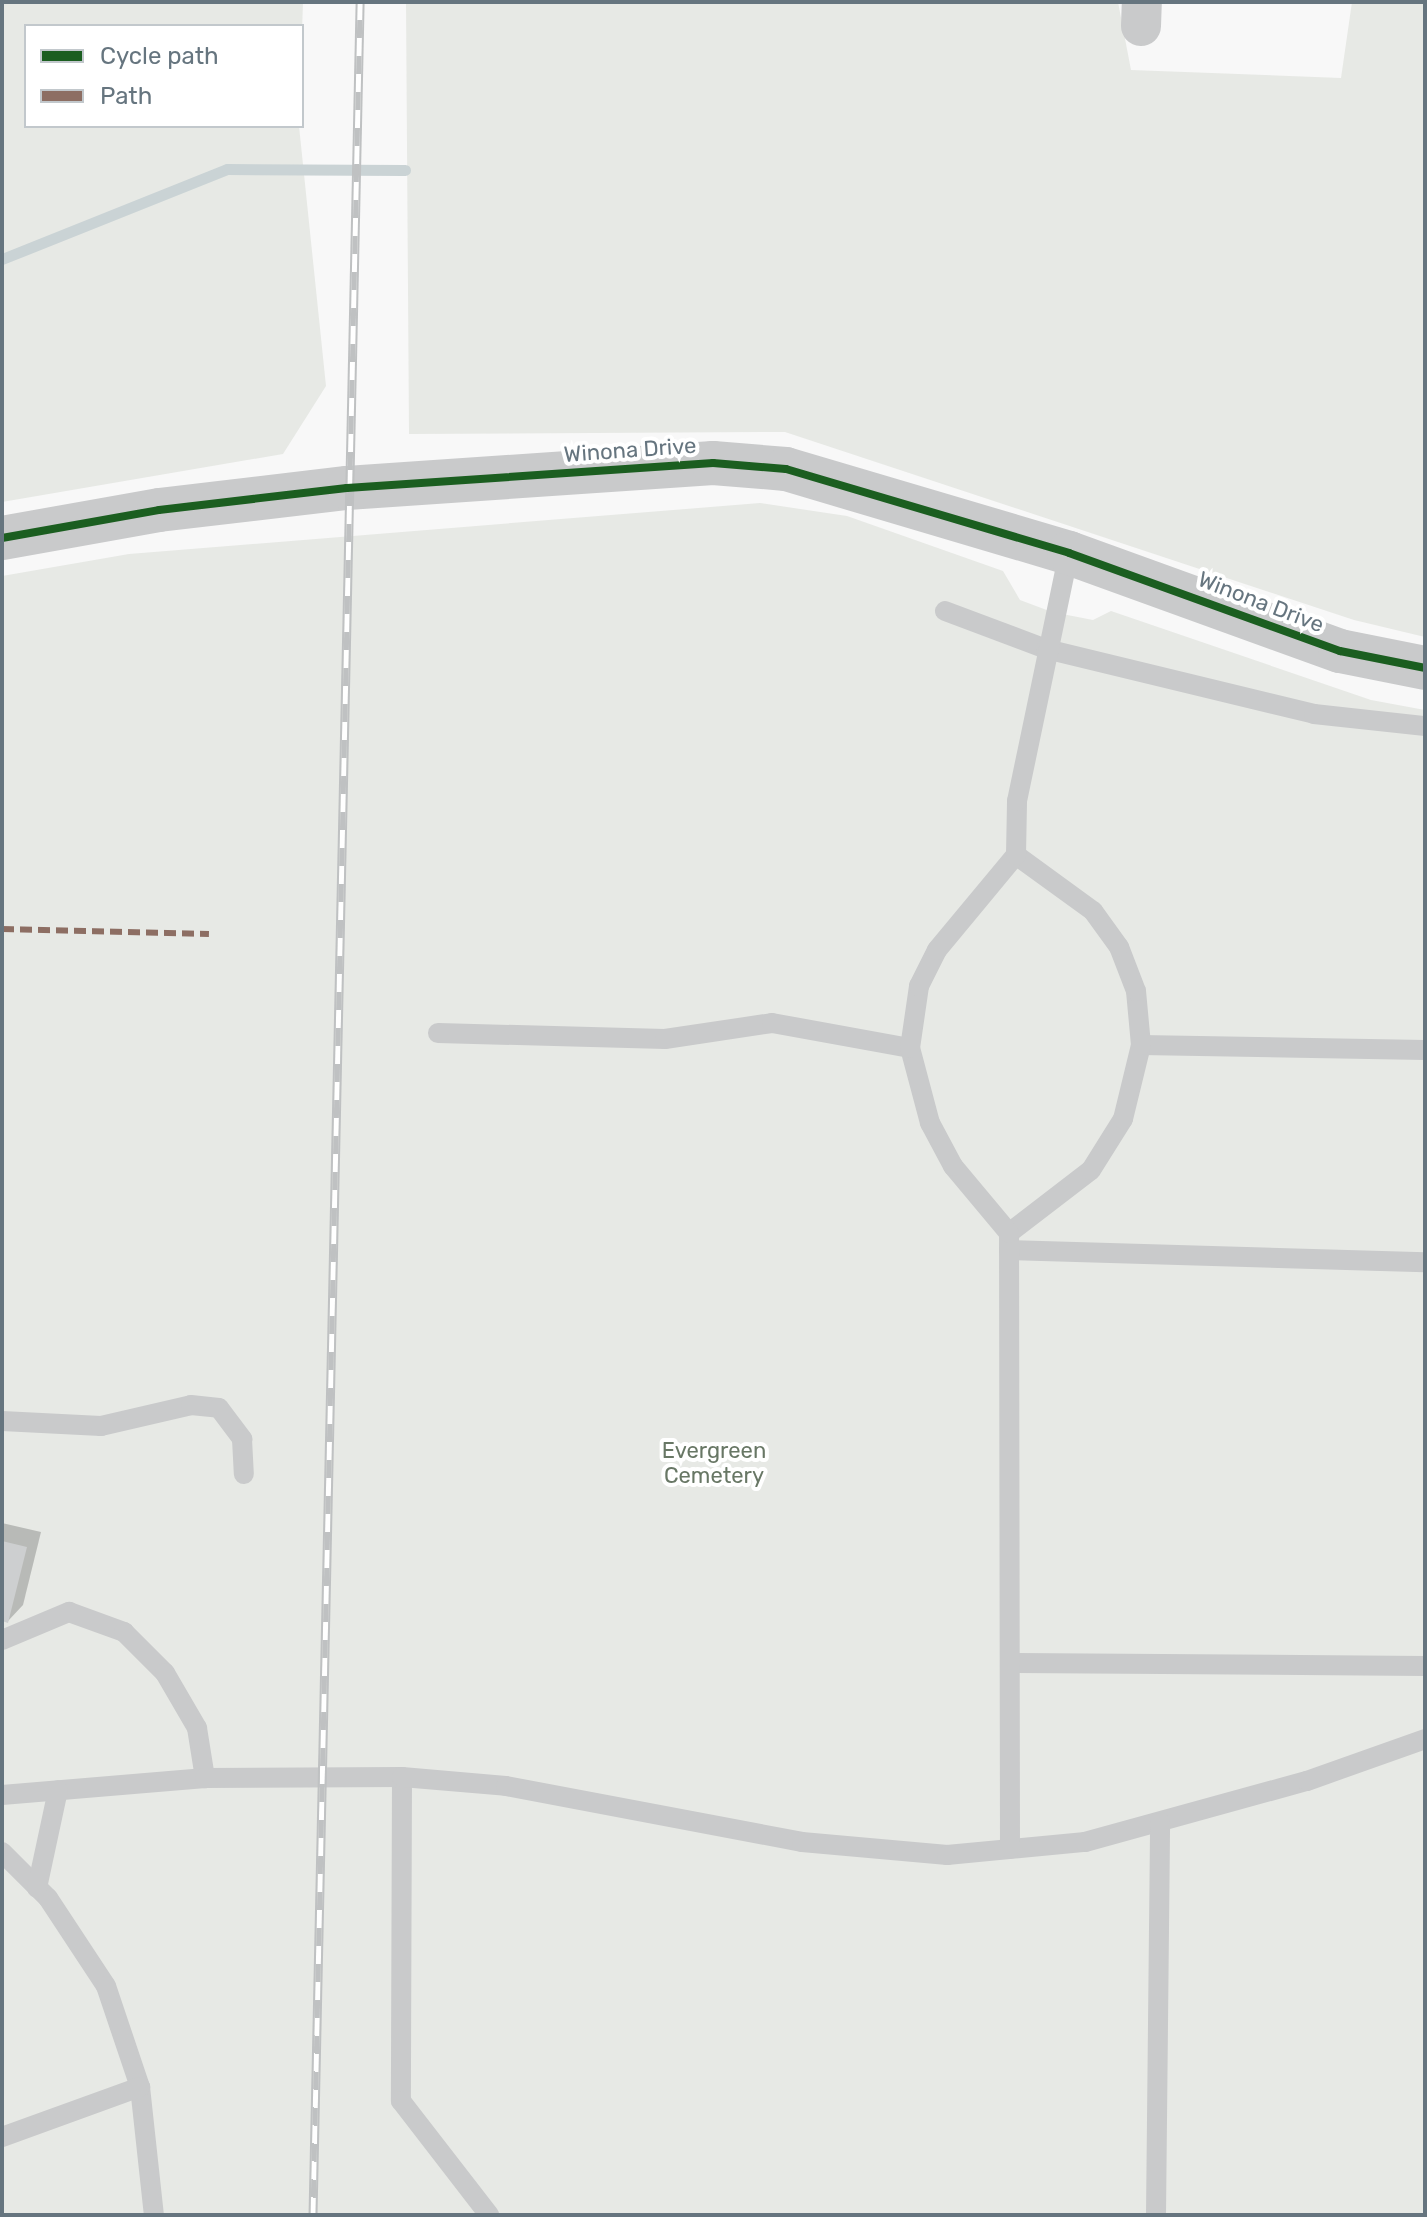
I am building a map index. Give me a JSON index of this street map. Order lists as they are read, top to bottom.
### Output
{
  "streets": {
    "street": ["Winona Drive"]
  },
  "parks": ["Evergreen Cemetery"],
  "legend": ["Cycle path", "Path"]
}
